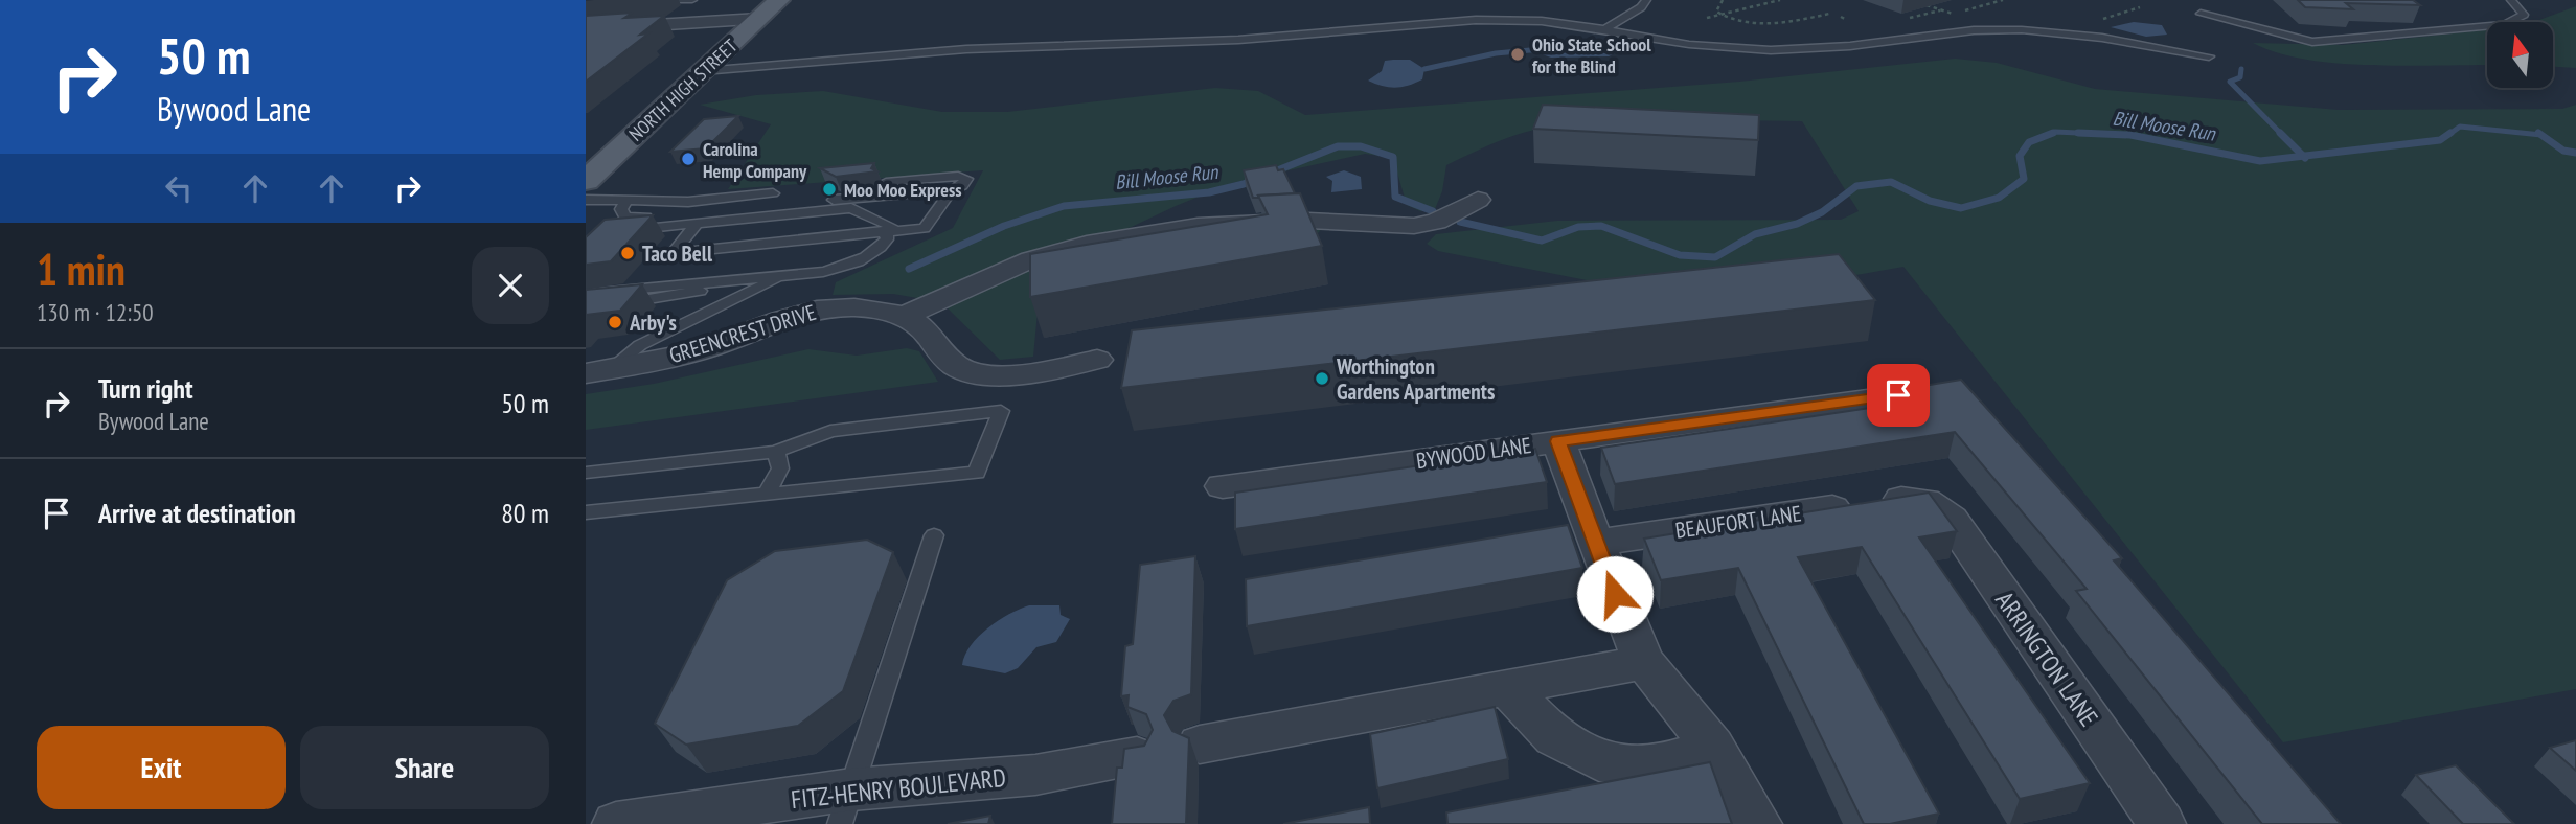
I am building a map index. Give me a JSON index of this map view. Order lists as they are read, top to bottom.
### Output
{
  "streets": {
    "main road": ["NORTH HIGH STREET"],
    "street": [
      "GREENCREST DRIVE",
      "BYWOOD LANE",
      "BEAUFORT LANE",
      "ARRINGTON LANE",
      "FITZ-HENRY BOULEVARD"
    ]
  },
  "crossings": [
    ["BEAUFORT LANE", "ARRINGTON LANE"]
  ],
  "water": ["Bill Moose Run"],
  "places": [
    "Ohio State School for the Blind",
    "Carolina Hemp Company",
    "Moo Moo Express",
    "Taco Bell",
    "Arby's",
    "Worthington Gardens Apartments"
  ],
  "north": "top",
  "page": {
    "turn": ["50 m", "Bywood Lane"],
    "heading": ["1 min", "130 m · 12:50"],
    "list": [
      {
        "name": "Turn right",
        "note": "Bywood Lane",
        "value": "50 m"
      },
      {
        "name": "Arrive at destination",
        "value": "80 m"
      }
    ],
    "buttons": ["Exit", "Share"]
  }
}
